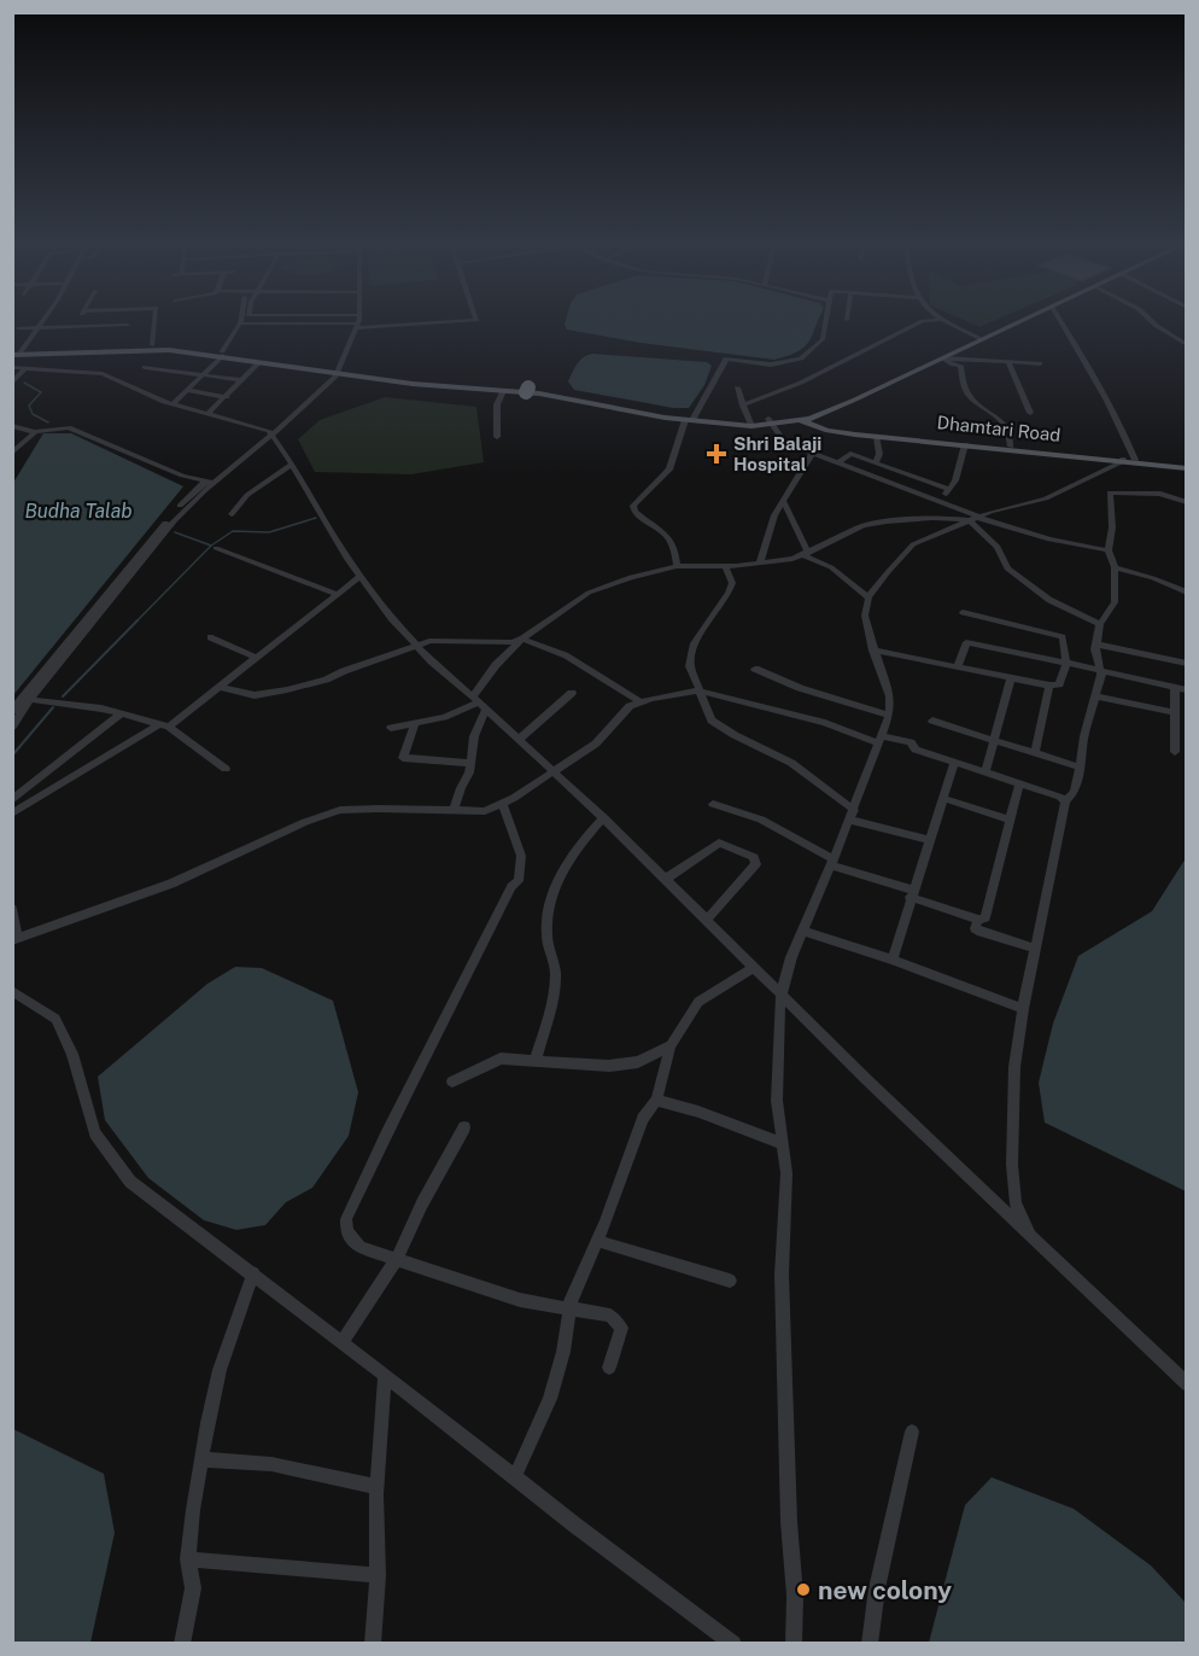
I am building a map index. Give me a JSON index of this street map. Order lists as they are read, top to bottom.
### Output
{
  "streets": {
    "main road": ["Dhamtari Road"]
  },
  "water": ["Budha Talab"],
  "places": {
    "health": ["Shri Balaji Hospital"],
    "other": ["new colony"]
  }
}
